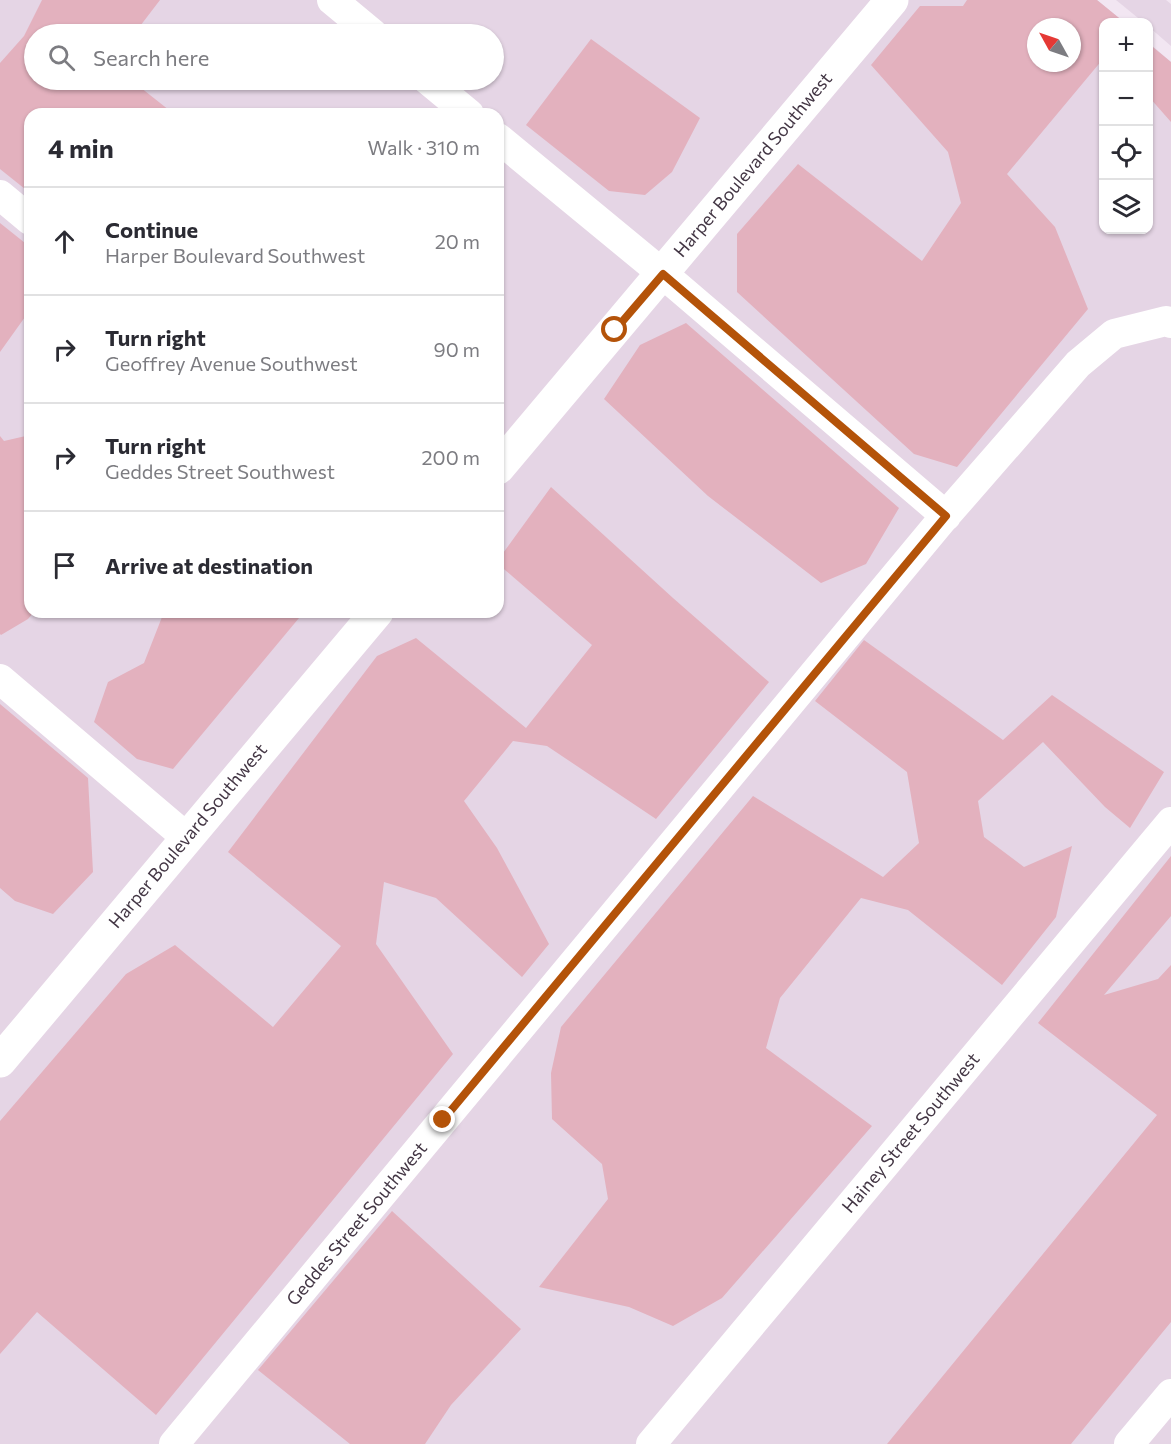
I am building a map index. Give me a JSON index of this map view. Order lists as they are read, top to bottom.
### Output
{
  "streets": {
    "street": ["Harper Boulevard Southwest", "Hainey Street Southwest", "Geddes Street Southwest"]
  },
  "north": "top left",
  "page": {
    "map_buttons": ["+", "−"],
    "search": "Search here",
    "heading": ["4 min", "Walk · 310 m"],
    "list": [
      ["Continue", "Harper Boulevard Southwest", "20 m"],
      ["Turn right", "Geoffrey Avenue Southwest", "90 m"],
      ["Turn right", "Geddes Street Southwest", "200 m"],
      "Arrive at destination"
    ]
  }
}
